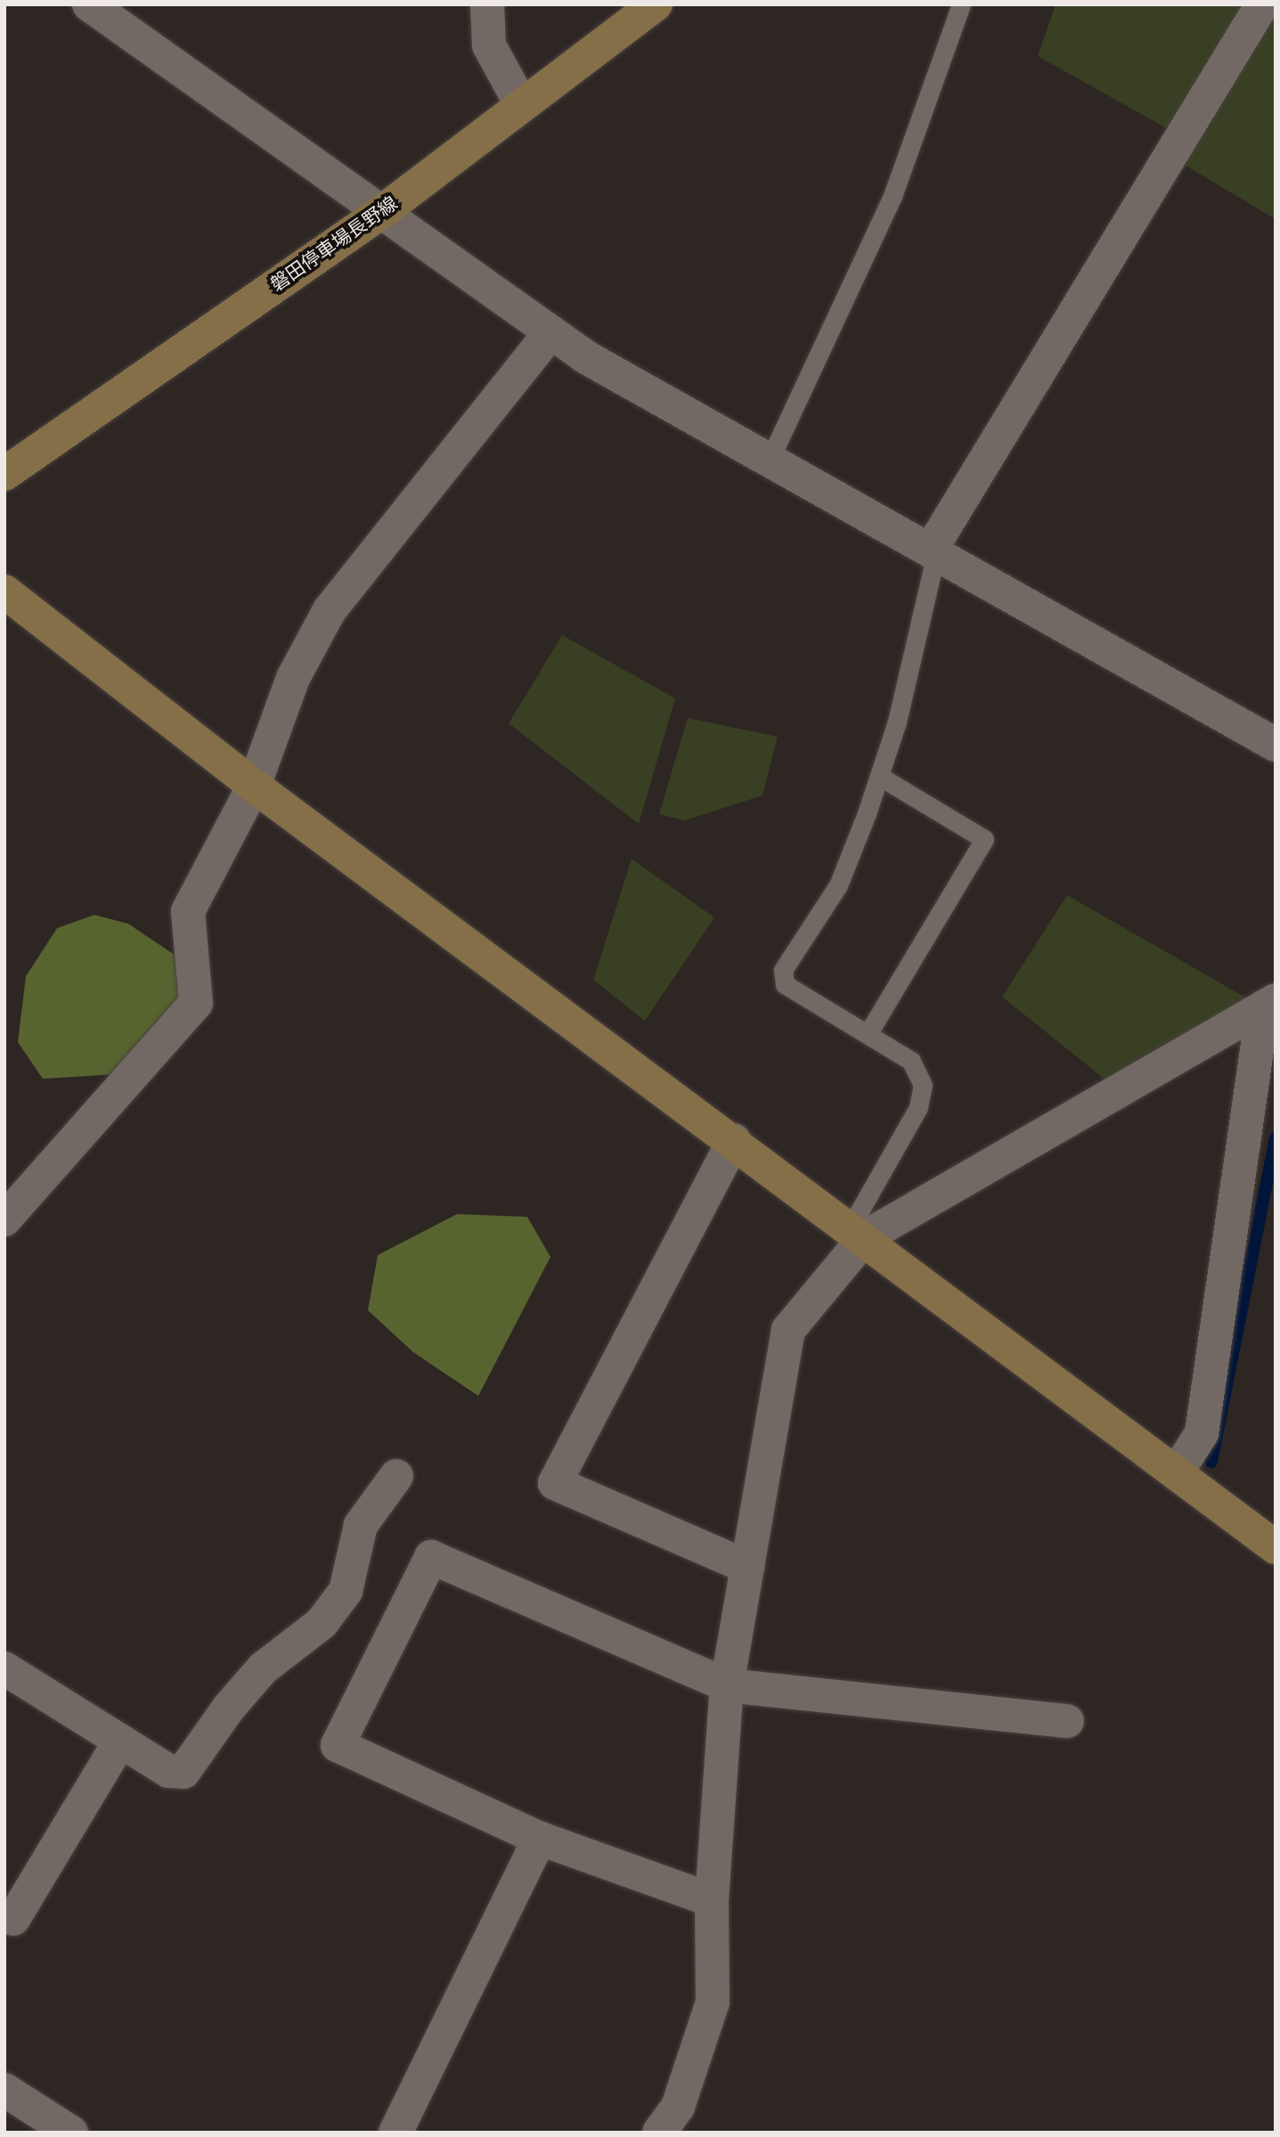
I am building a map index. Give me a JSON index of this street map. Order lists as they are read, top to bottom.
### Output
{
  "streets": {
    "street": ["磐田停車場長野線"]
  }
}
